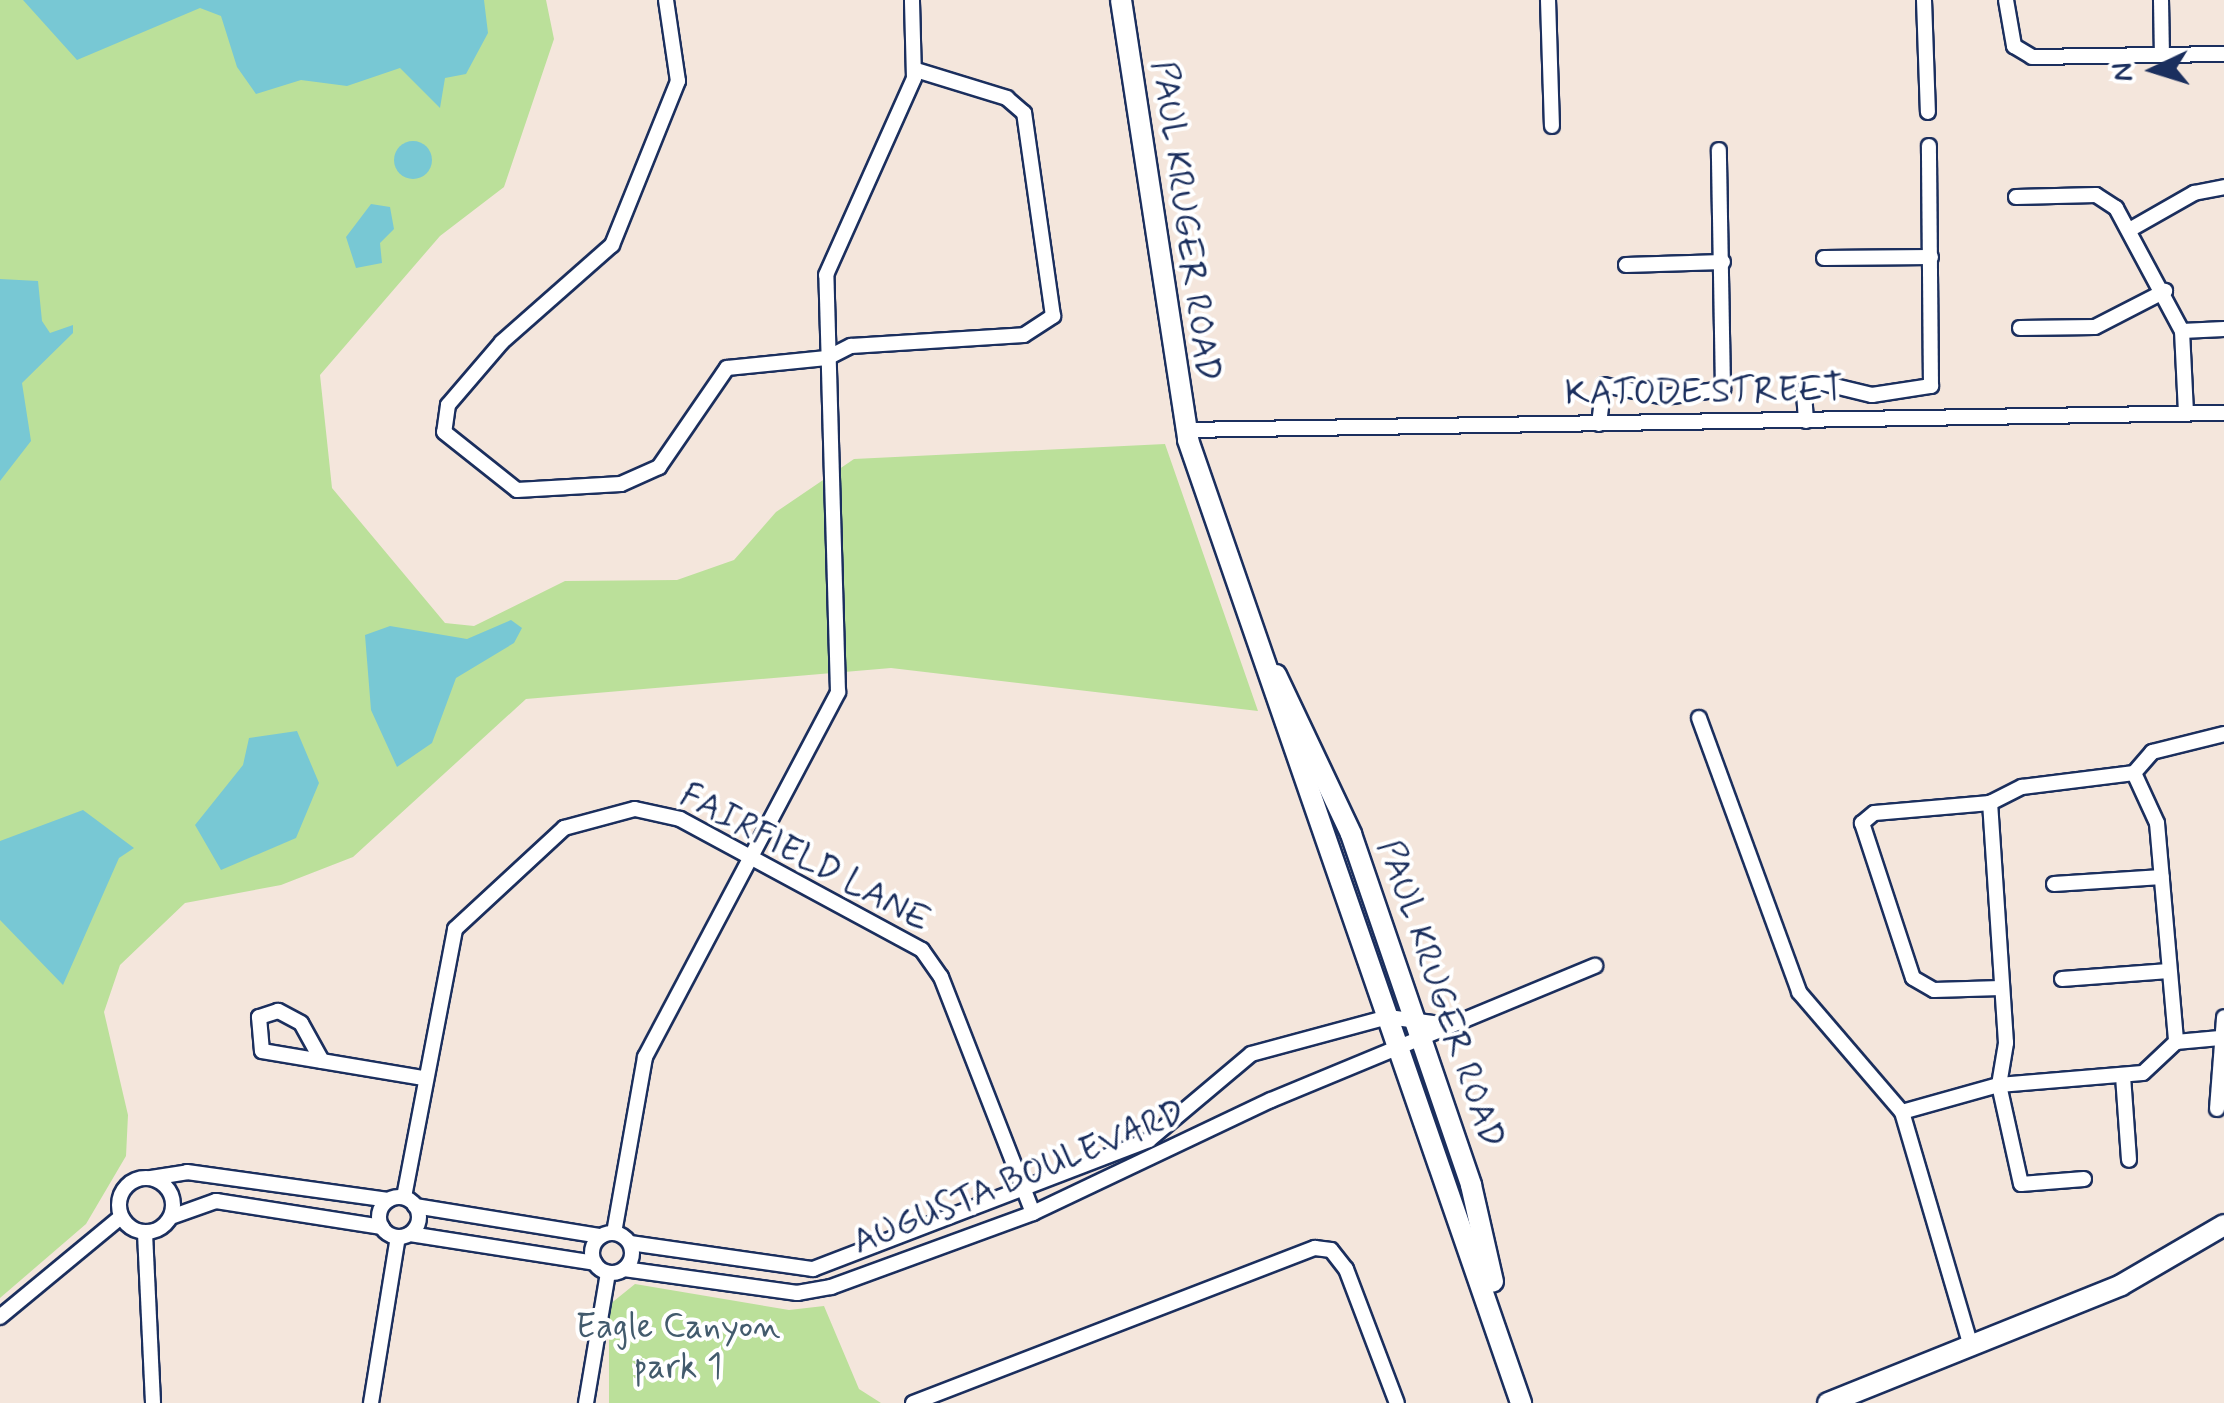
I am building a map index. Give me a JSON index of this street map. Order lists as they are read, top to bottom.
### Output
{
  "streets": {
    "street": [
      "PAUL KRUGER ROAD",
      "KATODE STREET",
      "FAIRFIELD LANE",
      "AUGUSTA BOULEVARD"
    ]
  },
  "crossings": [
    ["PAUL KRUGER ROAD", "KATODE STREET"],
    ["PAUL KRUGER ROAD", "AUGUSTA BOULEVARD"],
    ["FAIRFIELD LANE", "AUGUSTA BOULEVARD"]
  ],
  "parks": ["Eagle Canyon park 1"],
  "north": "left"
}
